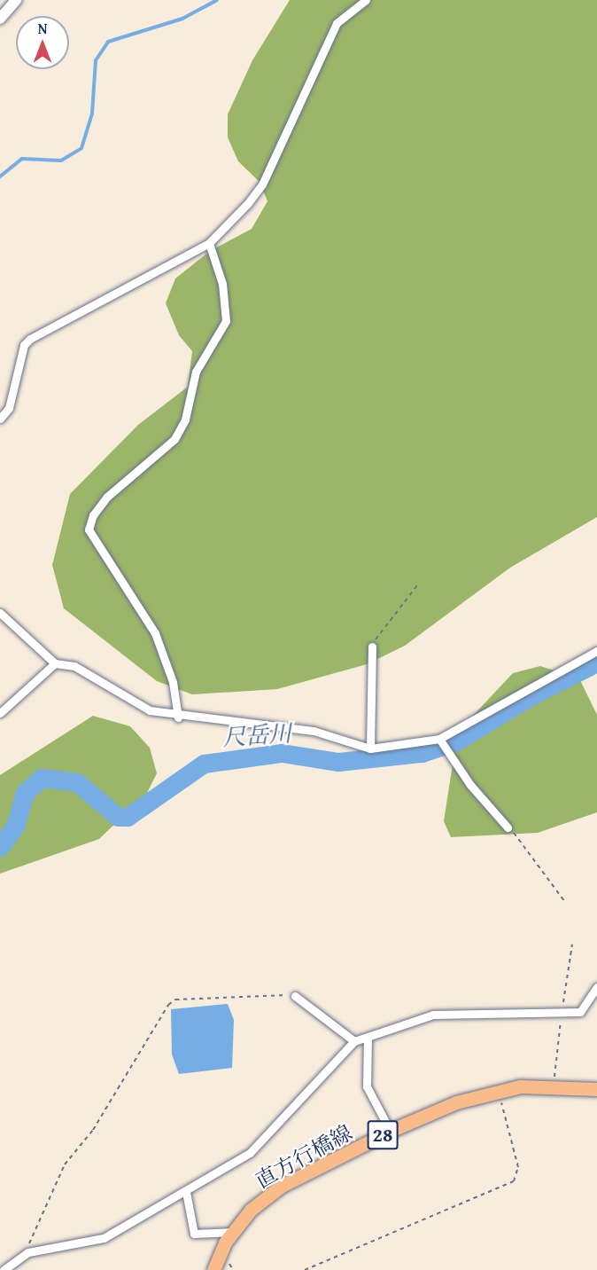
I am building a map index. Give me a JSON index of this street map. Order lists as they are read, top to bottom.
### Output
{
  "streets": {
    "main road": ["28", "直方行橋線"]
  },
  "water": ["尺岳川"],
  "north": "top"
}
